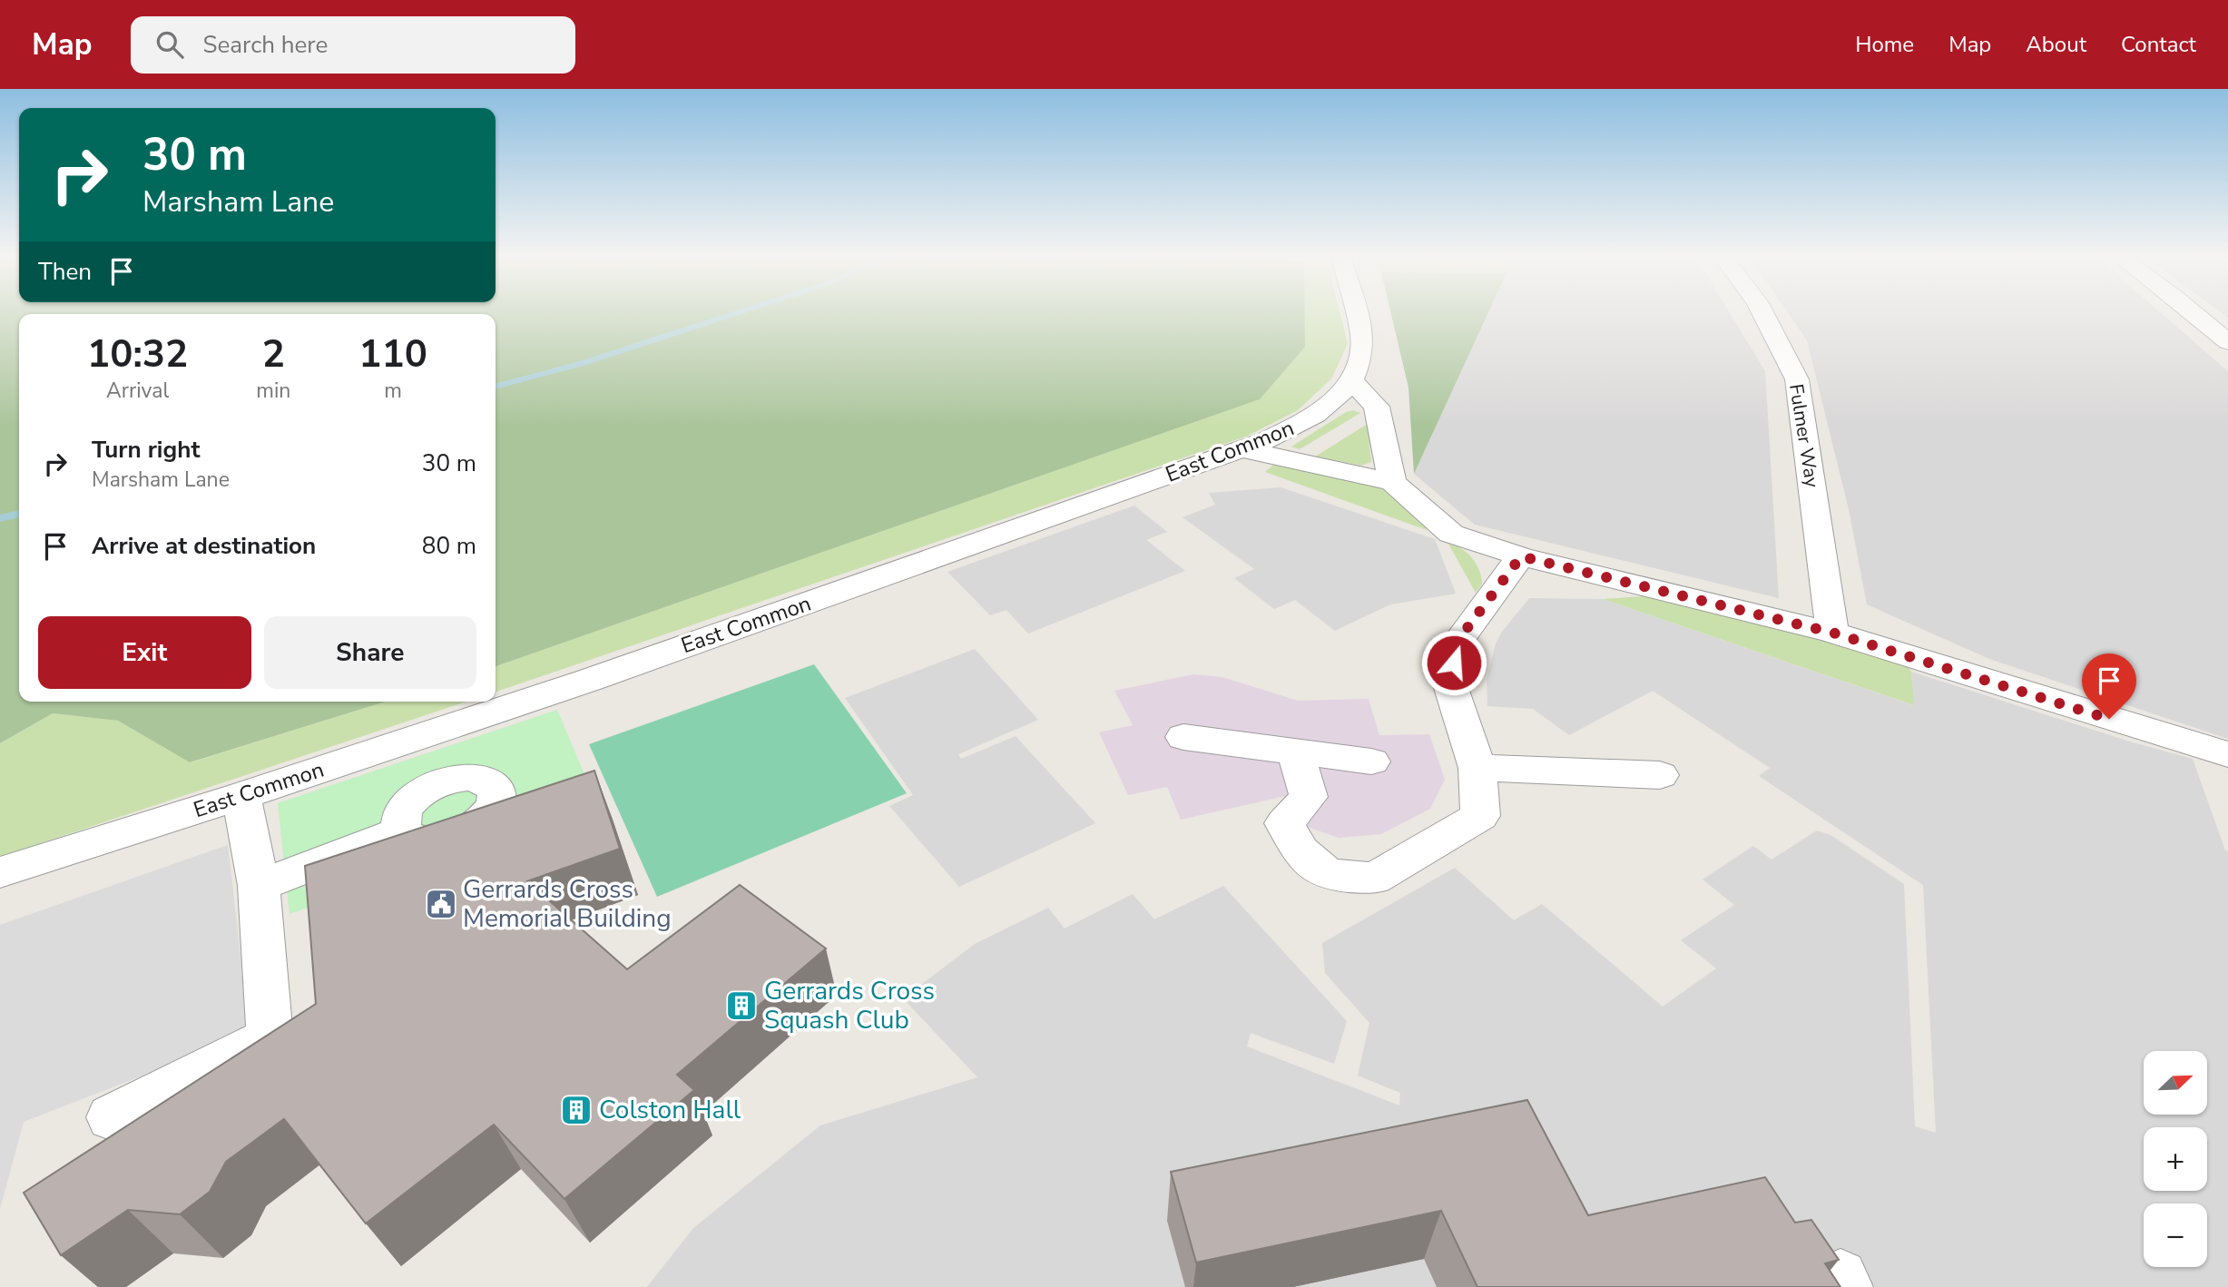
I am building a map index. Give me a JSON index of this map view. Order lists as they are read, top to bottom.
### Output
{
  "streets": {
    "street": ["Fulmer Way", "East Common"]
  },
  "places": {
    "public building": ["Gerrards Cross Memorial Building"],
    "building": ["Gerrards Cross Squash Club", "Colston Hall"]
  },
  "north": "top right",
  "page": {
    "header": "Map",
    "search": "Search here",
    "nav": [
      "Home",
      "Map",
      "About",
      "Contact"
    ],
    "turn": ["30 m", "Marsham Lane"],
    "then": "Then",
    "eta": [
      "10:32",
      "Arrival",
      "2",
      "min",
      "110",
      "m"
    ],
    "list": [
      {
        "name": "Turn right",
        "note": "Marsham Lane",
        "value": "30 m"
      },
      {
        "name": "Arrive at destination",
        "value": "80 m"
      }
    ],
    "buttons": ["Exit", "Share"],
    "map_buttons": ["+", "−"]
  }
}
